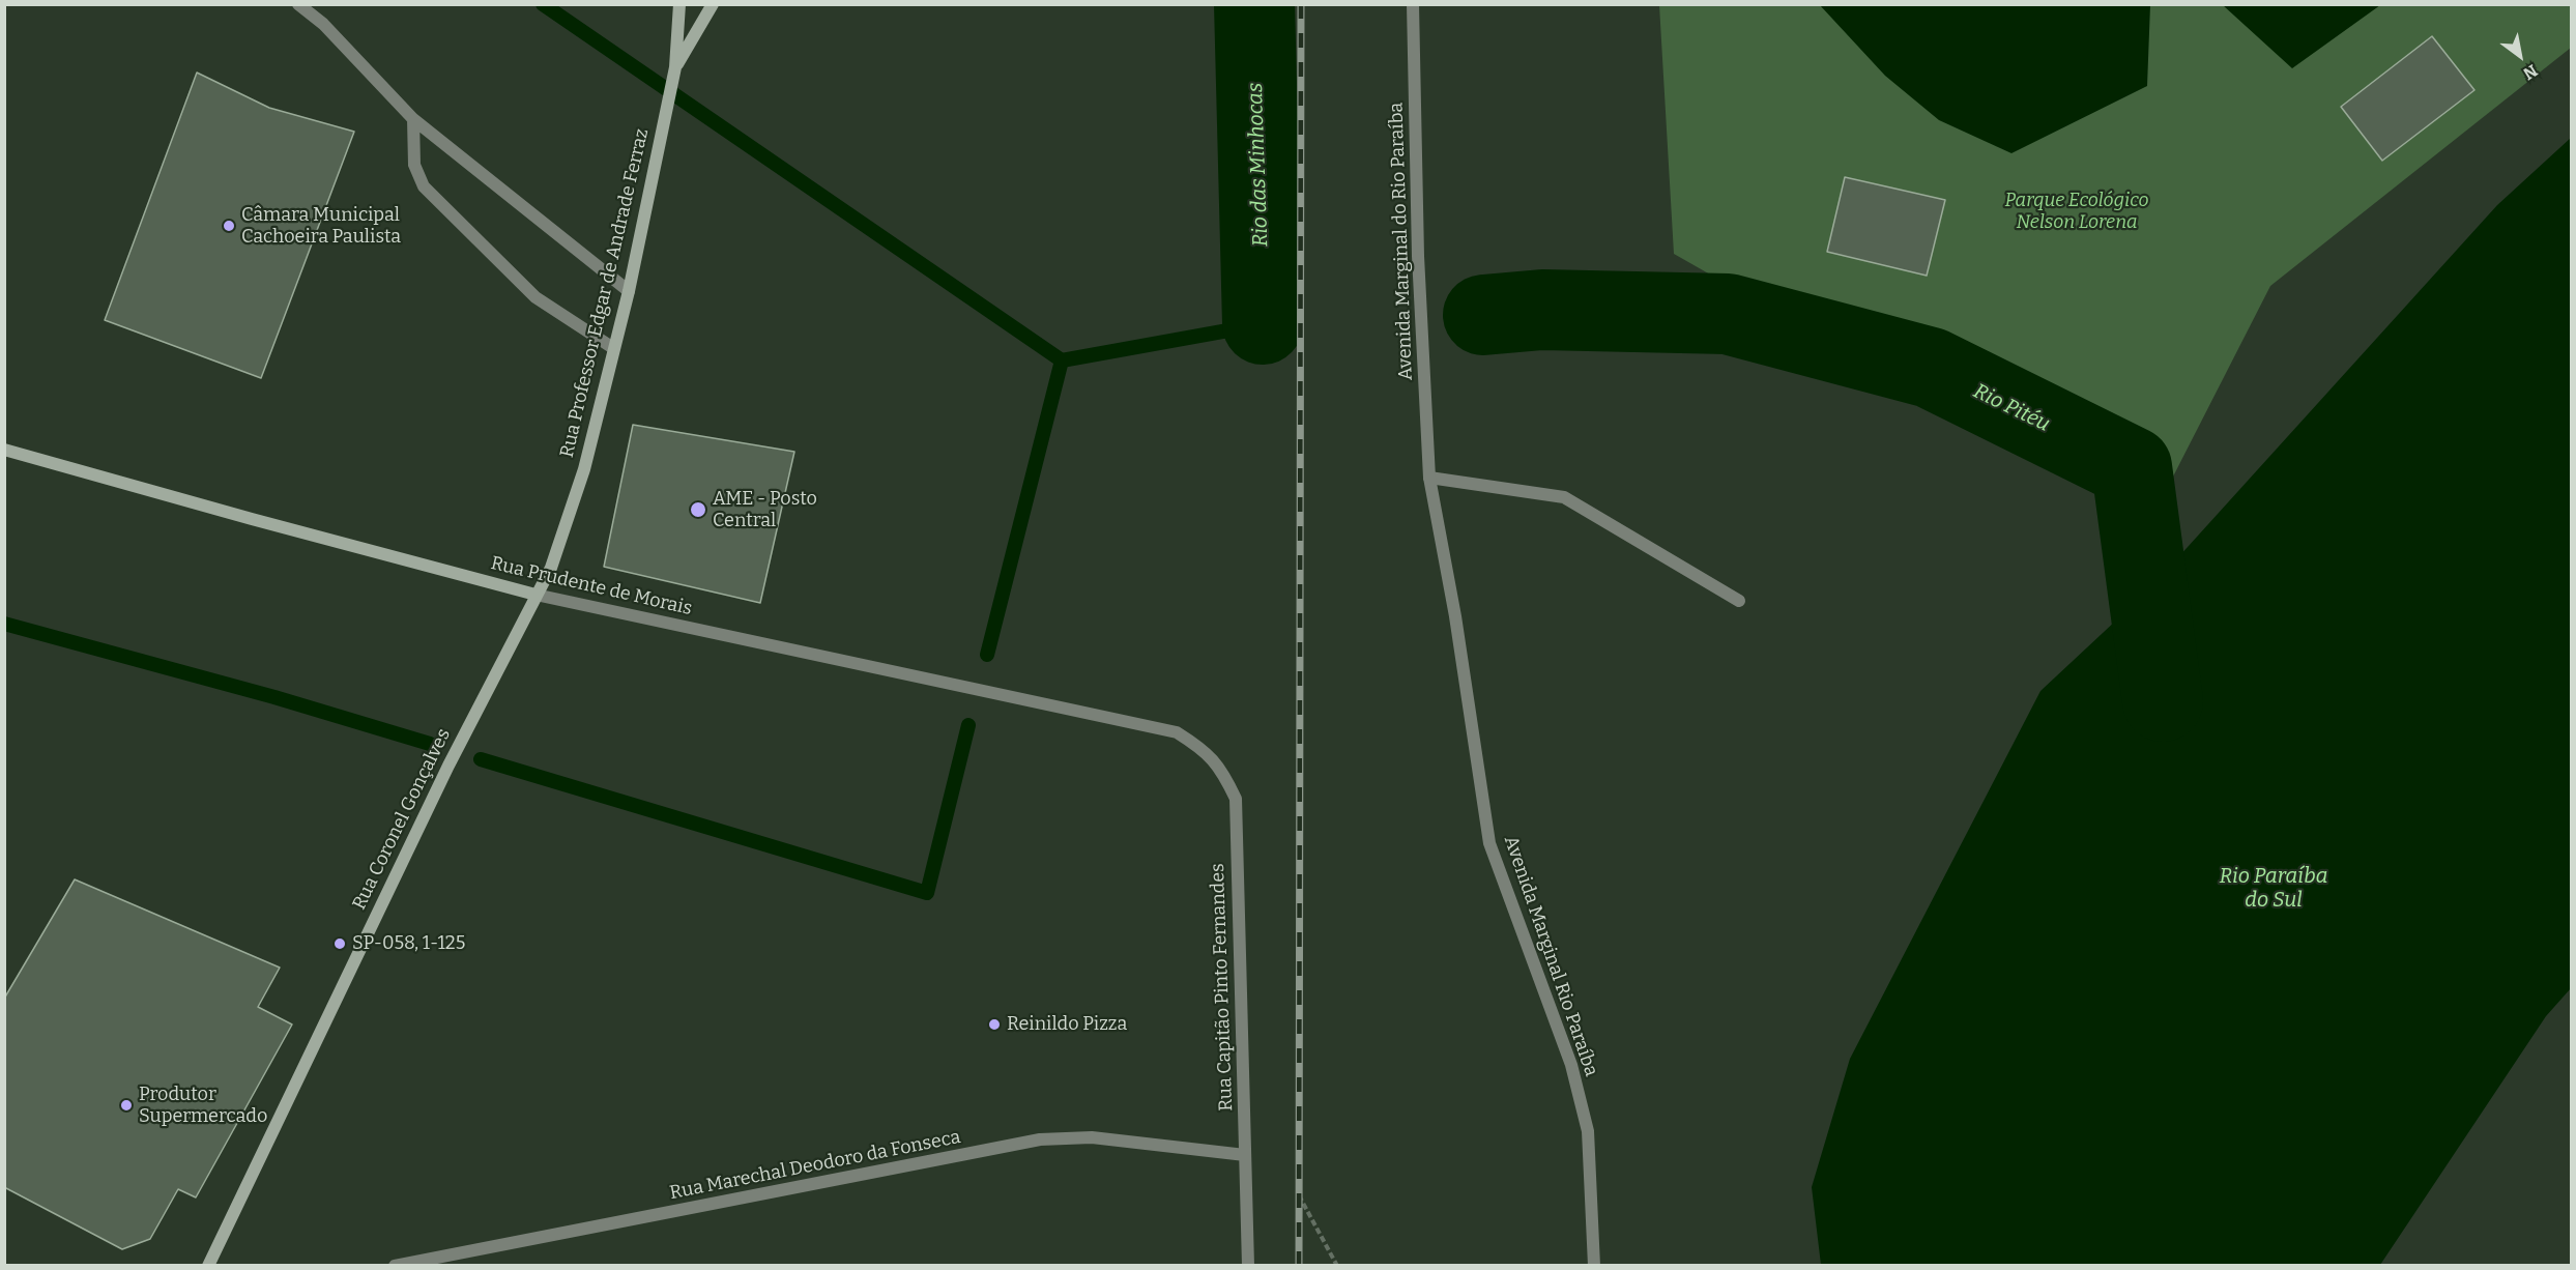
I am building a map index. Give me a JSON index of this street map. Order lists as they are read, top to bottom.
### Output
{
  "streets": {
    "main road": ["Rua Professor Edgar de Andrade Ferraz", "Rua Prudente de Morais", "Rua Coronel Gonçalves"],
    "street": [
      "Avenida Marginal do Rio Paraíba",
      "Avenida Marginal Rio Paraíba",
      "Rua Capitão Pinto Fernandes",
      "Rua Marechal Deodoro da Fonseca"
    ]
  },
  "crossings": [
    ["Avenida Marginal do Rio Paraíba", "Avenida Marginal Rio Paraíba"],
    ["Rua Professor Edgar de Andrade Ferraz", "Rua Prudente de Morais"],
    ["Rua Professor Edgar de Andrade Ferraz", "Rua Coronel Gonçalves"],
    ["Rua Prudente de Morais", "Rua Coronel Gonçalves"],
    ["Rua Prudente de Morais", "Rua Capitão Pinto Fernandes"],
    ["Rua Capitão Pinto Fernandes", "Rua Marechal Deodoro da Fonseca"]
  ],
  "water": ["Rio das Minhocas", "Rio Pitéu", "Rio Paraíba do Sul"],
  "parks": ["Parque Ecológico Nelson Lorena"],
  "places": [
    "Câmara Municipal Cachoeira Paulista",
    "AME - Posto Central",
    "SP-058, 1-125",
    "Reinildo Pizza",
    "Produtor Supermercado"
  ],
  "north": "bottom right"
}
